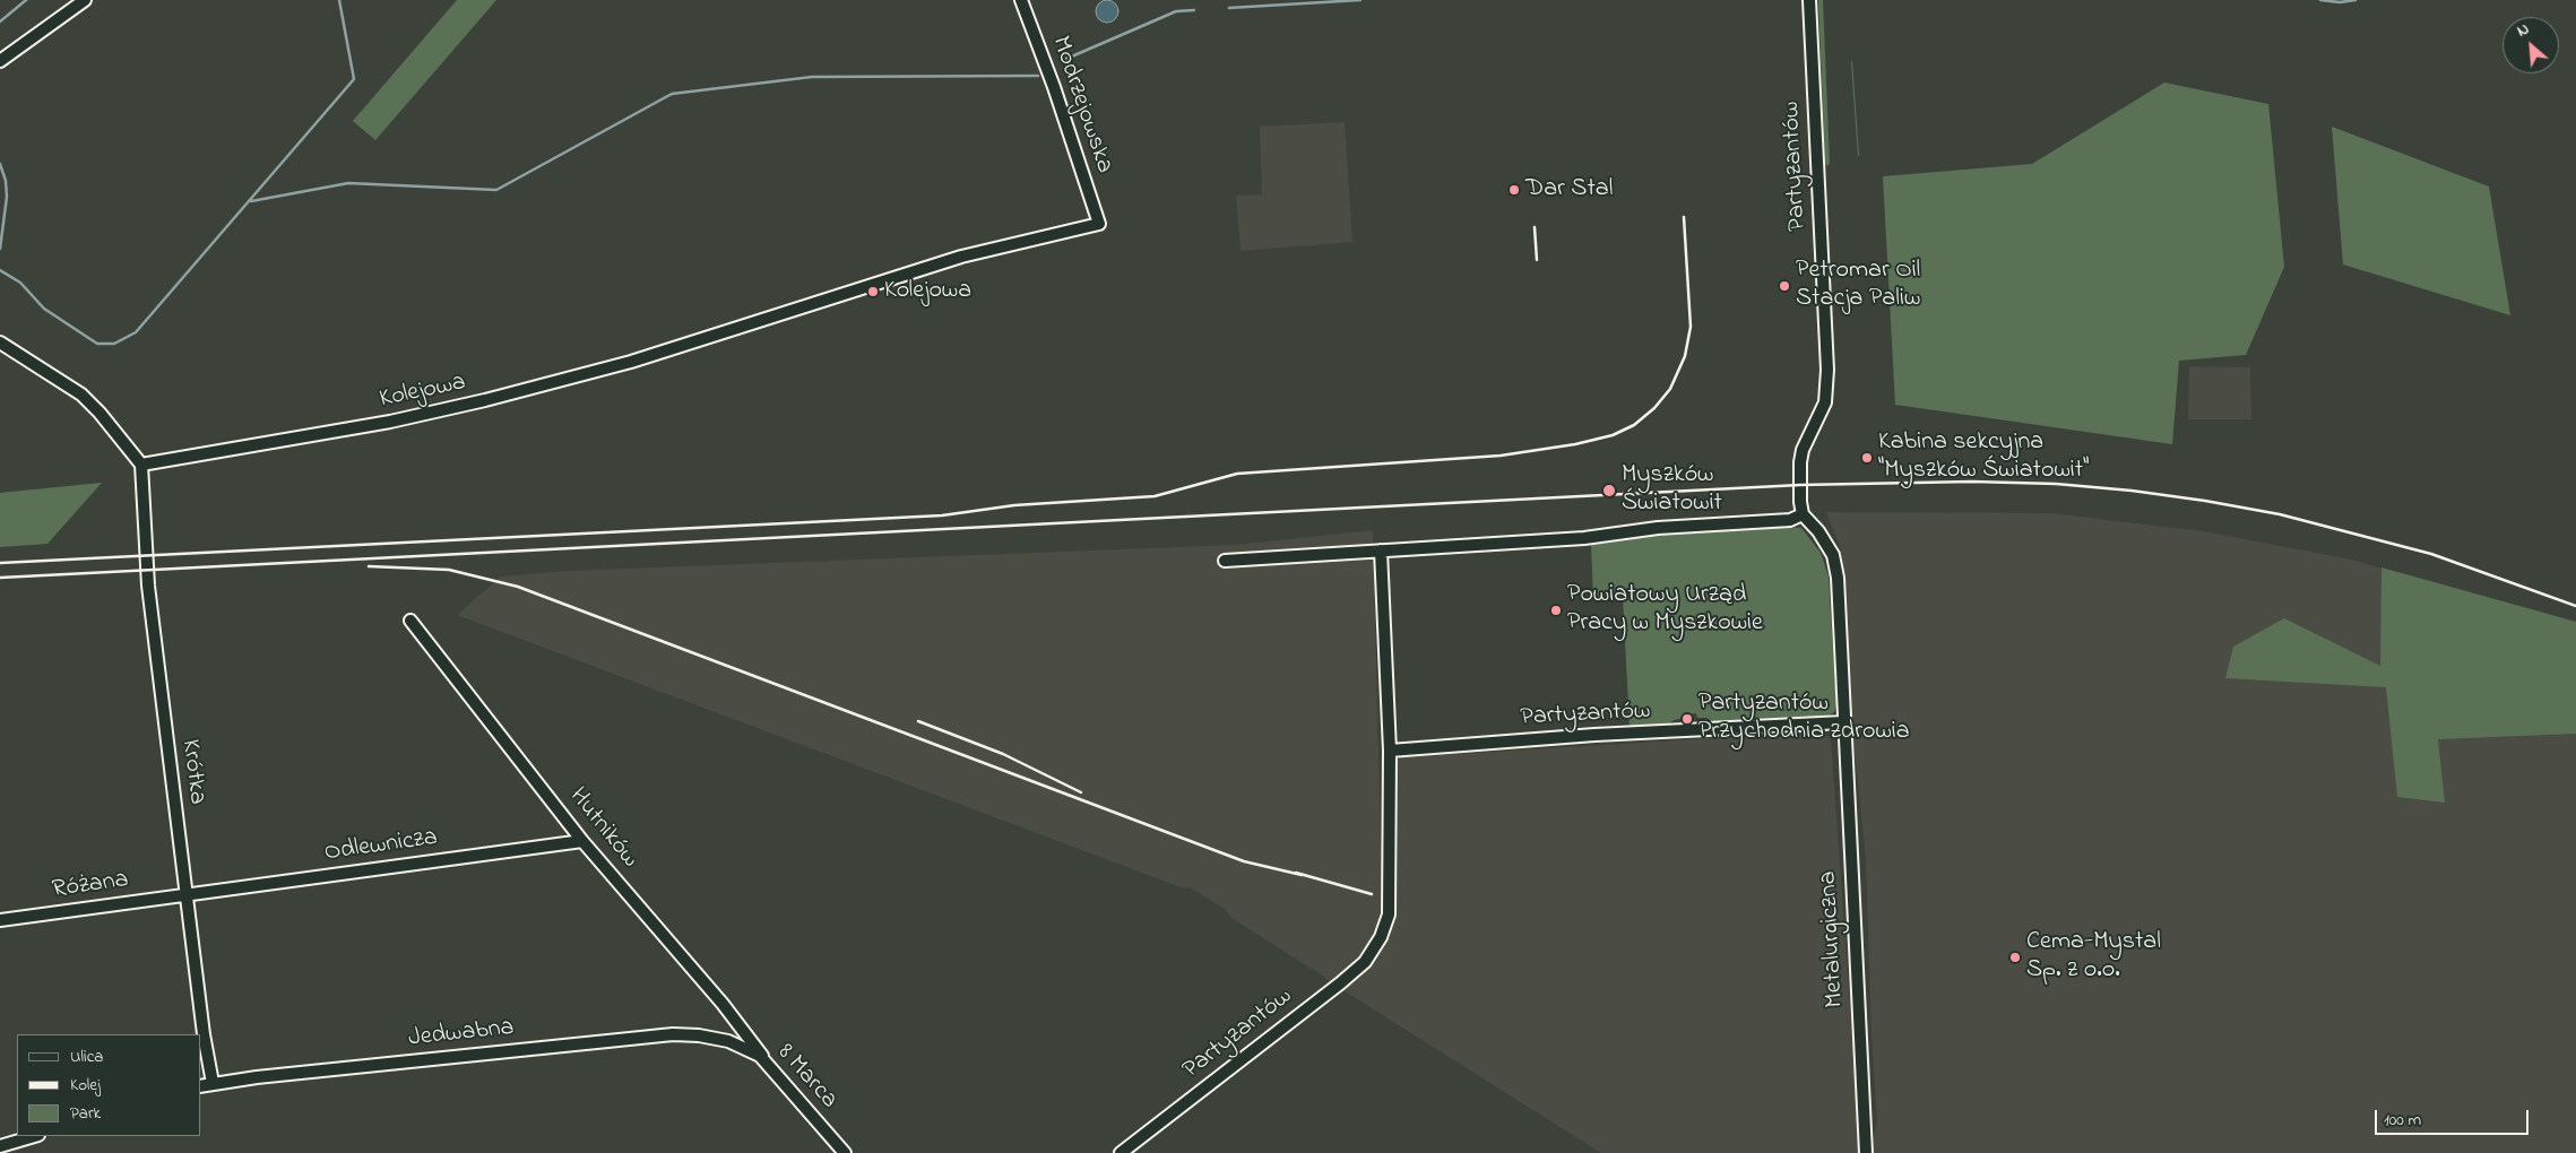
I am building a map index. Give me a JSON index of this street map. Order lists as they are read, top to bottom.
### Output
{
  "streets": {
    "street": [
      "Modrzejowska",
      "Partyzantów",
      "Kolejowa",
      "Krótka",
      "Hutników",
      "Odlewnicza",
      "Różana",
      "Metalurgiczna",
      "Jedwabna",
      "8 Marca"
    ]
  },
  "crossings": [
    ["Modrzejowska", "Kolejowa"],
    ["Partyzantów", "Metalurgiczna"],
    ["Kolejowa", "Krótka"],
    ["Krótka", "Odlewnicza"],
    ["Krótka", "Różana"],
    ["Krótka", "Jedwabna"],
    ["Hutników", "Odlewnicza"],
    ["Hutników", "8 Marca"],
    ["Odlewnicza", "Różana"],
    ["Jedwabna", "8 Marca"]
  ],
  "places": [
    "Dar Stal",
    "Petromar Oil Stacja Paliw",
    "Kolejowa",
    "Kabina sekcyjna \"Myszków Światowit\"",
    "Myszków Światowit",
    "Powiatowy Urząd Pracy w Myszkowie",
    "Partyzantów Przychodnia zdrowia",
    "Cema-Mystal Sp. z o.o."
  ],
  "legend": ["Ulica", "Kolej", "Park"],
  "scale_bar": "100 m",
  "north": "top left"
}
